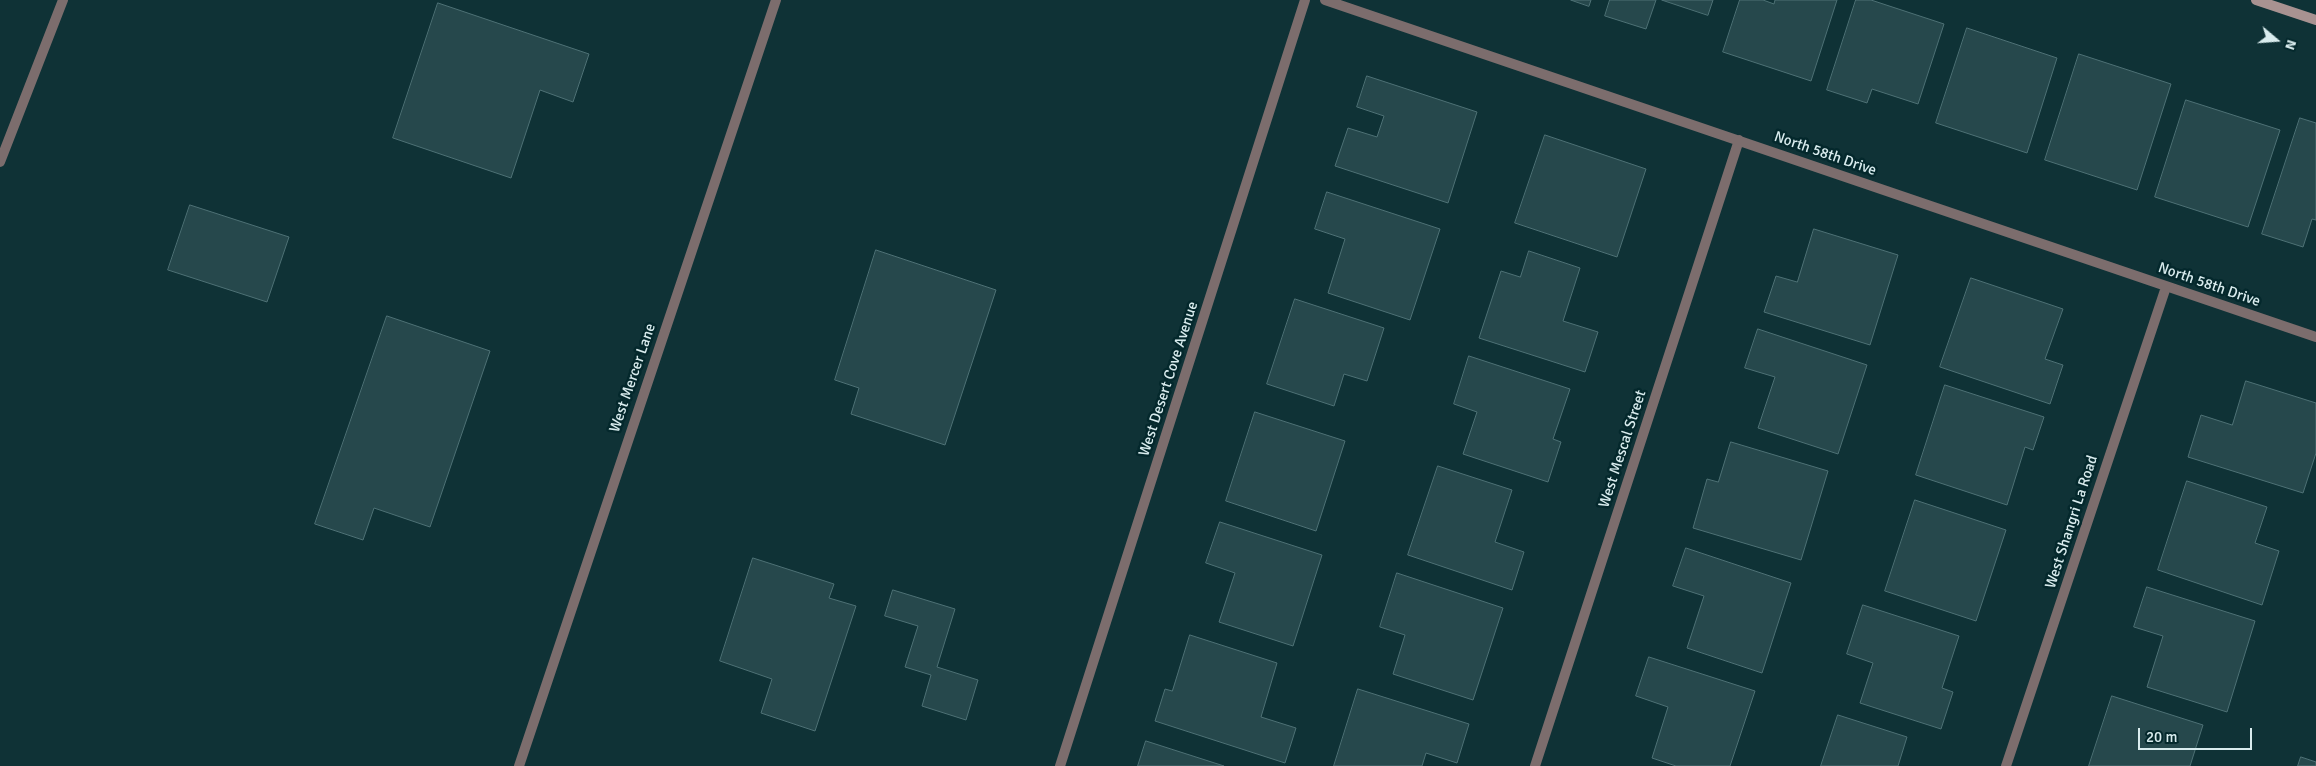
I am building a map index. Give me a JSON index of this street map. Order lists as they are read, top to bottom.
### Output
{
  "streets": {
    "street": [
      "North 58th Drive",
      "West Mercer Lane",
      "West Desert Cove Avenue",
      "West Mescal Street",
      "West Shangri La Road"
    ]
  },
  "crossings": [
    ["North 58th Drive", "West Mescal Street"],
    ["North 58th Drive", "West Shangri La Road"]
  ],
  "scale_bar": "20 m",
  "north": "right"
}
